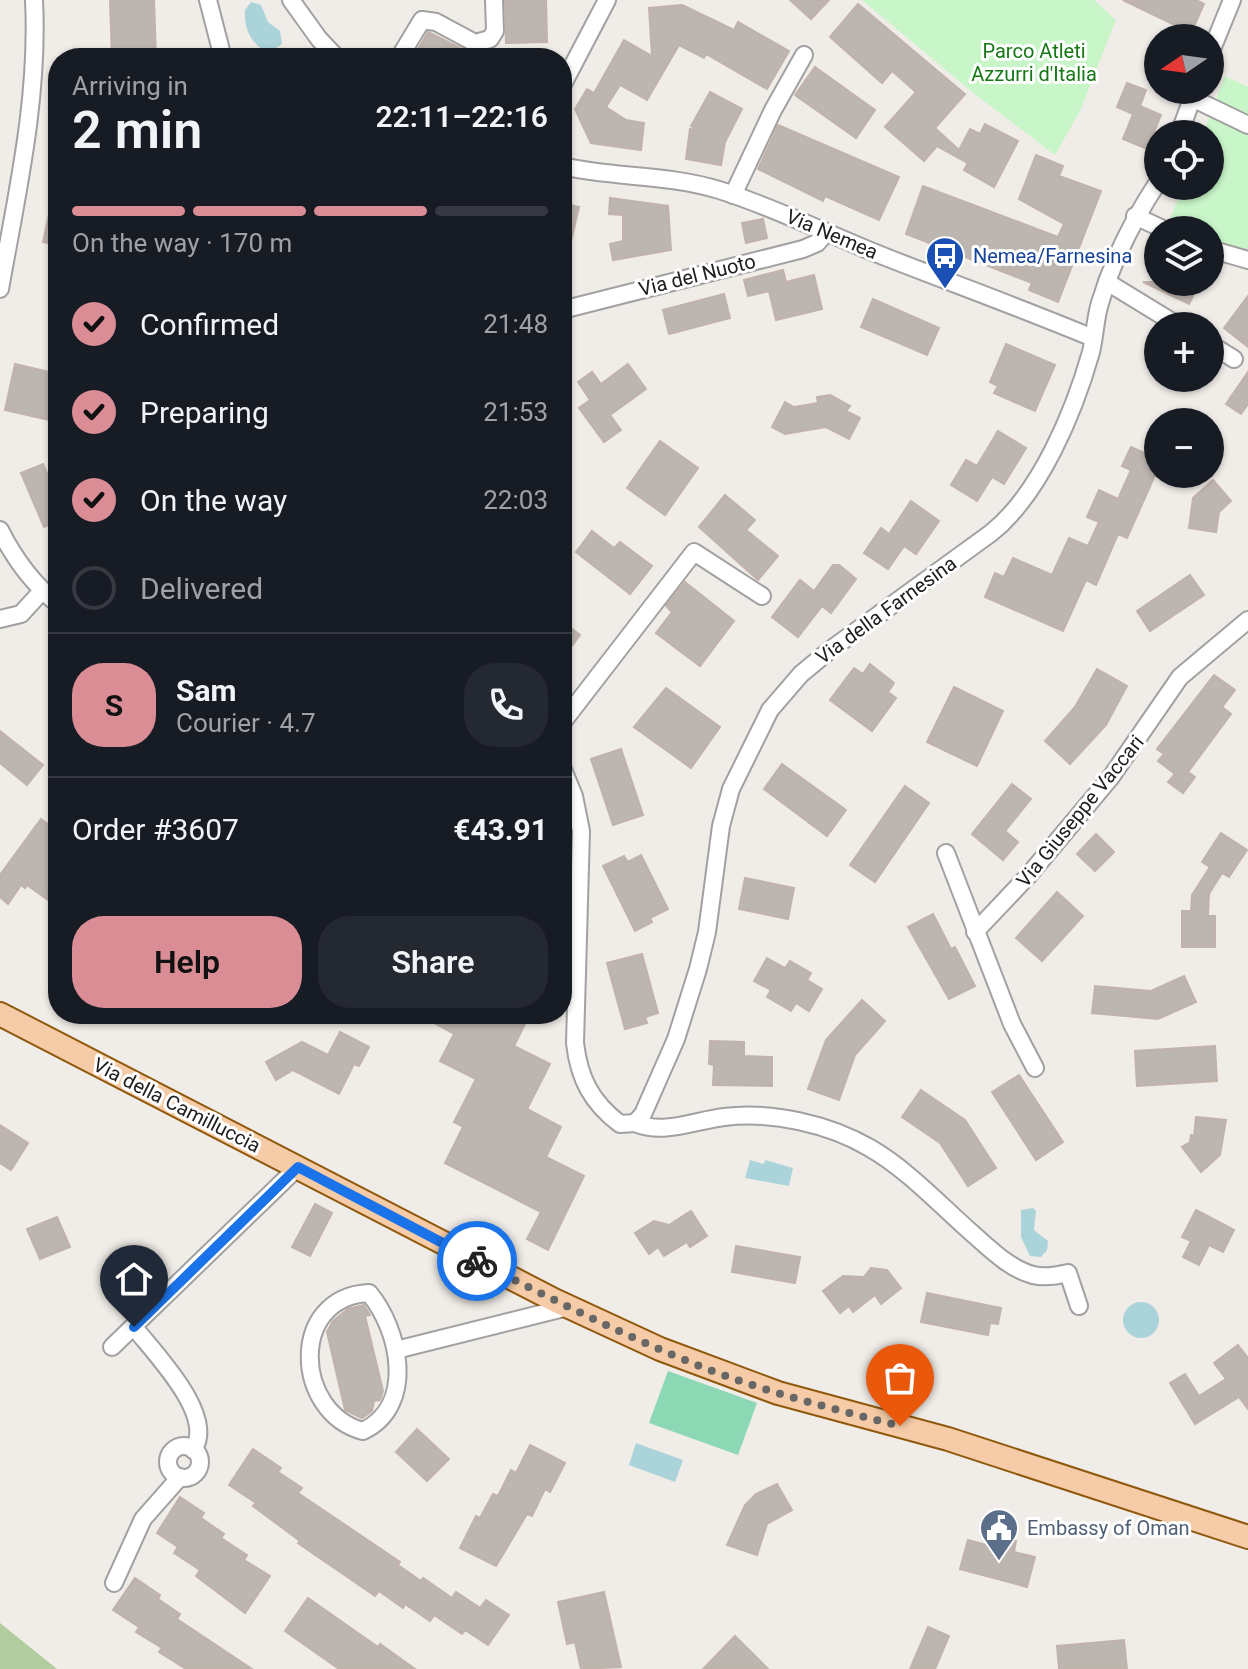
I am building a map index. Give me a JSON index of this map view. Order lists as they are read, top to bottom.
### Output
{
  "streets": {
    "main road": ["Via della Camilluccia"],
    "street": [
      "Via Nemea",
      "Via del Nuoto",
      "Via della Farnesina",
      "Via Giuseppe Vaccari"
    ]
  },
  "crossings": [
    ["Via Nemea", "Via del Nuoto"],
    ["Via Nemea", "Via della Farnesina"]
  ],
  "parks": ["Parco Atleti Azzurri d'Italia"],
  "places": {
    "bus stop": ["Nemea/Farnesina"],
    "public building": ["Embassy of Oman"]
  },
  "north": "left",
  "page": {
    "map_buttons": ["+", "−"],
    "heading": ["2 min", "Arriving in", "22:11–22:16"],
    "panel": [
      "Sam",
      "Courier · 4.7",
      "Order #3607",
      "€43.91"
    ],
    "bar": "On the way · 170 m",
    "list": [
      ["Confirmed", "21:48"],
      ["Preparing", "21:53"],
      ["On the way", "22:03"],
      "Delivered"
    ],
    "round": "S",
    "buttons": ["Help", "Share"]
  }
}
